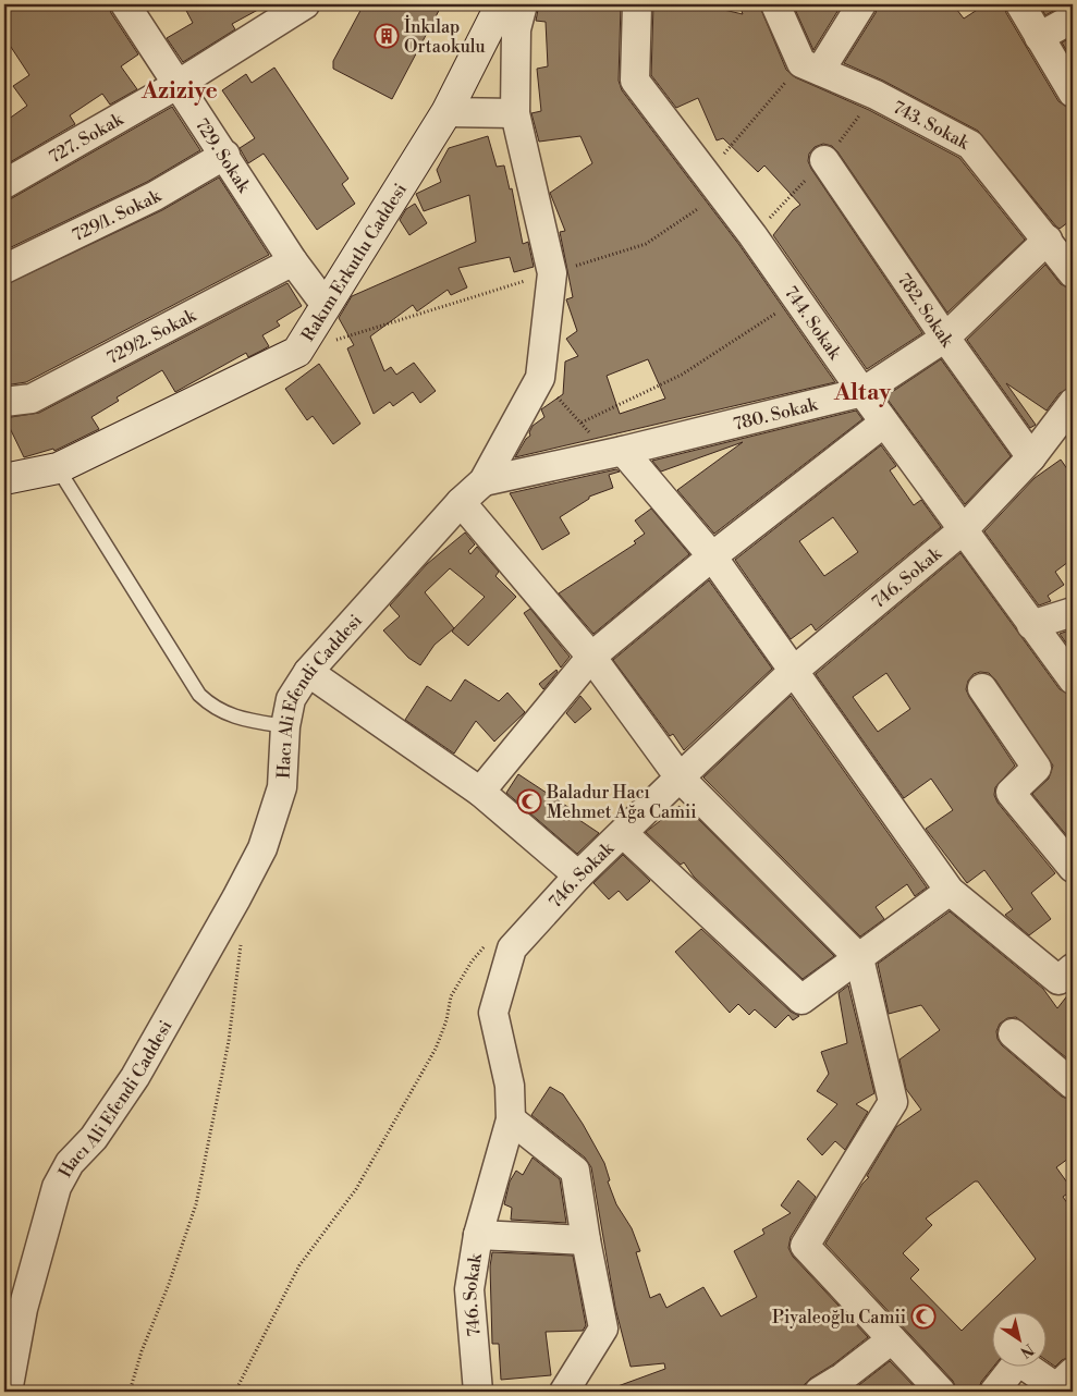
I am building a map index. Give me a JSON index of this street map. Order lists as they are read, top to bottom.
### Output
{
  "streets": {
    "main road": ["Rakım Erkutlu Caddesi"],
    "street": [
      "743. Sokak",
      "727. Sokak",
      "729. Sokak",
      "729/1. Sokak",
      "782. Sokak",
      "744. Sokak",
      "729/2. Sokak",
      "780. Sokak",
      "746. Sokak",
      "Hacı Ali Efendi Caddesi"
    ]
  },
  "crossings": [
    ["743. Sokak", "780. Sokak"],
    ["727. Sokak", "729. Sokak"],
    ["729. Sokak", "729/1. Sokak"],
    ["729. Sokak", "Rakım Erkutlu Caddesi"],
    ["729. Sokak", "729/2. Sokak"],
    ["782. Sokak", "780. Sokak"],
    ["782. Sokak", "746. Sokak"],
    ["744. Sokak", "780. Sokak"],
    ["744. Sokak", "746. Sokak"],
    ["780. Sokak", "Hacı Ali Efendi Caddesi"]
  ],
  "districts": ["Aziziye", "Altay"],
  "places": {
    "building": ["İnkılap Ortaokulu"],
    "mosque": ["Baladur Hacı Mehmet Ağa Camii", "Piyaleoğlu Camii"]
  },
  "north": "bottom right"
}
